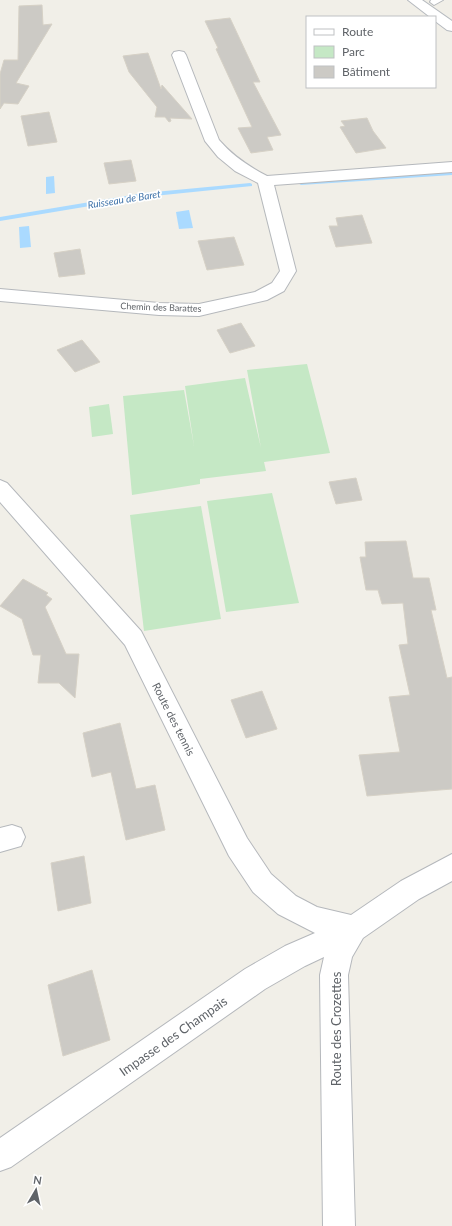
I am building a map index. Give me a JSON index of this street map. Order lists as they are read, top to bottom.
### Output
{
  "streets": {
    "street": [
      "Chemin des Barattes",
      "Route des tennis",
      "Route des Crozettes",
      "Impasse des Champais"
    ]
  },
  "crossings": [
    ["Route des tennis", "Route des Crozettes"],
    ["Route des tennis", "Impasse des Champais"],
    ["Route des Crozettes", "Impasse des Champais"]
  ],
  "water": ["Ruisseau de Baret"],
  "legend": ["Route", "Parc", "Bâtiment"],
  "north": "top"
}
